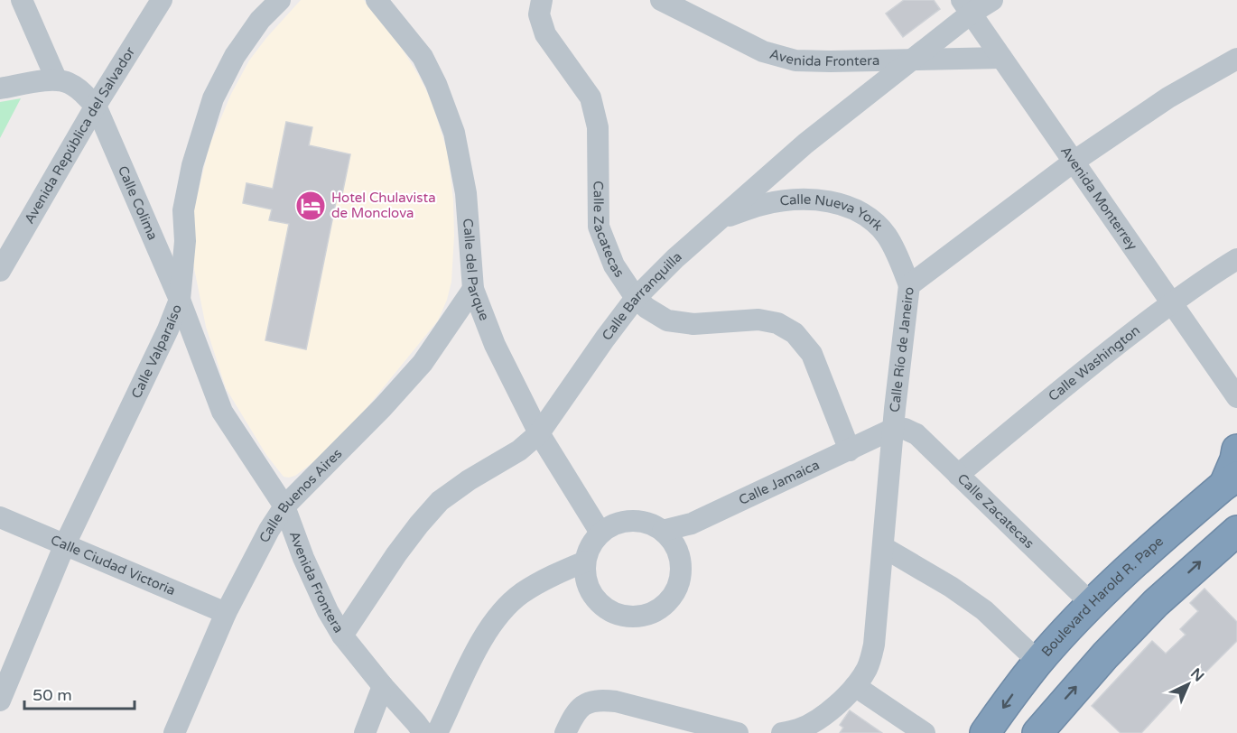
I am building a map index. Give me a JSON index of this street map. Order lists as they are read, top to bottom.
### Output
{
  "streets": {
    "highway": ["Boulevard Harold R. Pape"],
    "street": [
      "Avenida Frontera",
      "Avenida República del Salvador",
      "Avenida Monterrey",
      "Calle Colima",
      "Calle Nueva York",
      "Calle Zacatecas",
      "Calle del Parque",
      "Calle Barranquilla",
      "Calle Río de Janeiro",
      "Calle Valparaíso",
      "Calle Washington",
      "Calle Jamaica",
      "Calle Buenos Aires",
      "Calle Ciudad Victoria"
    ]
  },
  "crossings": [
    ["Avenida Frontera", "Avenida Monterrey"],
    ["Avenida Frontera", "Calle Colima"],
    ["Avenida Frontera", "Calle Barranquilla"],
    ["Avenida Frontera", "Calle Valparaíso"],
    ["Avenida Frontera", "Calle Buenos Aires"],
    ["Avenida República del Salvador", "Calle Colima"],
    ["Avenida Monterrey", "Calle Barranquilla"],
    ["Avenida Monterrey", "Calle Río de Janeiro"],
    ["Avenida Monterrey", "Calle Washington"],
    ["Calle Colima", "Calle Valparaíso"],
    ["Calle Nueva York", "Calle Barranquilla"],
    ["Calle Nueva York", "Calle Río de Janeiro"],
    ["Calle Zacatecas", "Calle Barranquilla"],
    ["Calle Zacatecas", "Calle Río de Janeiro"],
    ["Calle Zacatecas", "Calle Washington"],
    ["Calle Zacatecas", "Calle Jamaica"],
    ["Calle Zacatecas", "Boulevard Harold R. Pape"],
    ["Calle del Parque", "Calle Barranquilla"],
    ["Calle del Parque", "Calle Jamaica"],
    ["Calle del Parque", "Calle Buenos Aires"],
    ["Calle Río de Janeiro", "Calle Jamaica"],
    ["Calle Valparaíso", "Calle Ciudad Victoria"],
    ["Calle Buenos Aires", "Calle Ciudad Victoria"]
  ],
  "places": {
    "hotel": ["Hotel Chulavista de Monclova"]
  },
  "scale_bar": "50 m",
  "north": "top right"
}
